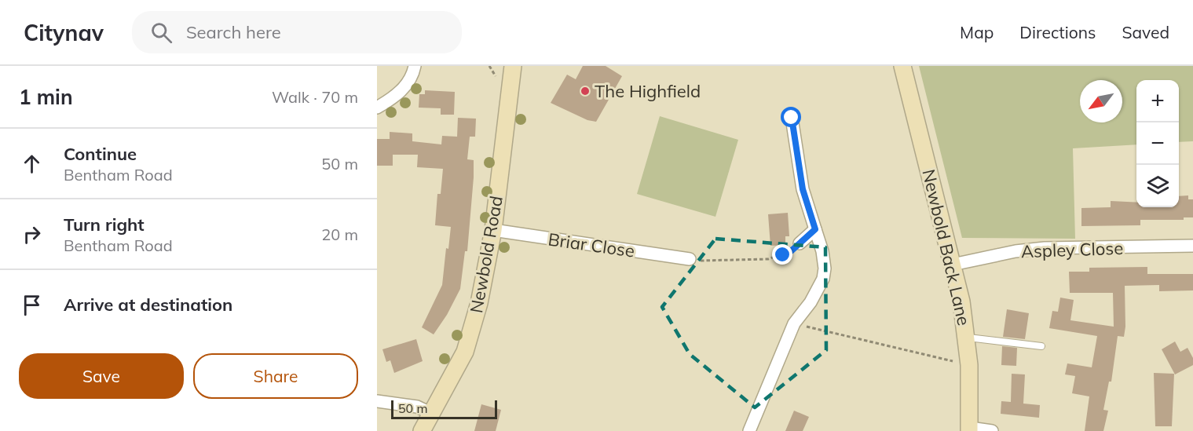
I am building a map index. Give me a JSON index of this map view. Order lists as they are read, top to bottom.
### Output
{
  "streets": {
    "main road": ["Newbold Back Lane", "Newbold Road"],
    "street": ["Briar Close", "Aspley Close"]
  },
  "crossings": [
    ["Briar Close", "Newbold Road"],
    ["Newbold Back Lane", "Aspley Close"]
  ],
  "places": ["The Highfield"],
  "scale_bar": "50 m",
  "north": "bottom left",
  "page": {
    "header": "Citynav",
    "search": "Search here",
    "nav": ["Map", "Directions", "Saved"],
    "heading": ["1 min", "Walk · 70 m"],
    "map_buttons": ["+", "−"],
    "list": [
      ["Continue", "Bentham Road", "50 m"],
      ["Turn right", "Bentham Road", "20 m"],
      "Arrive at destination"
    ],
    "buttons": ["Save", "Share"],
    "scale": "50 m"
  }
}
